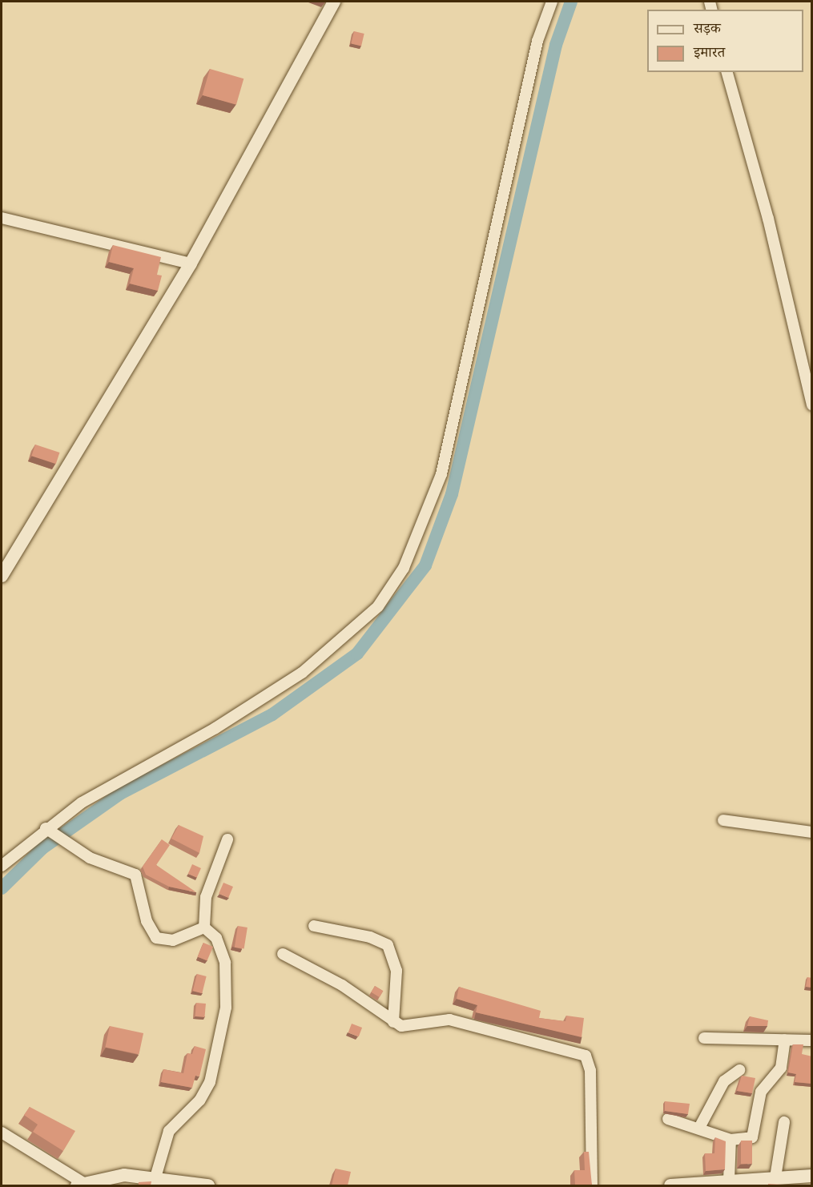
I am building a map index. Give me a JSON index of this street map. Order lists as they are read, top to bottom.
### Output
{
  "legend": ["सड़क", "इमारत"]
}
